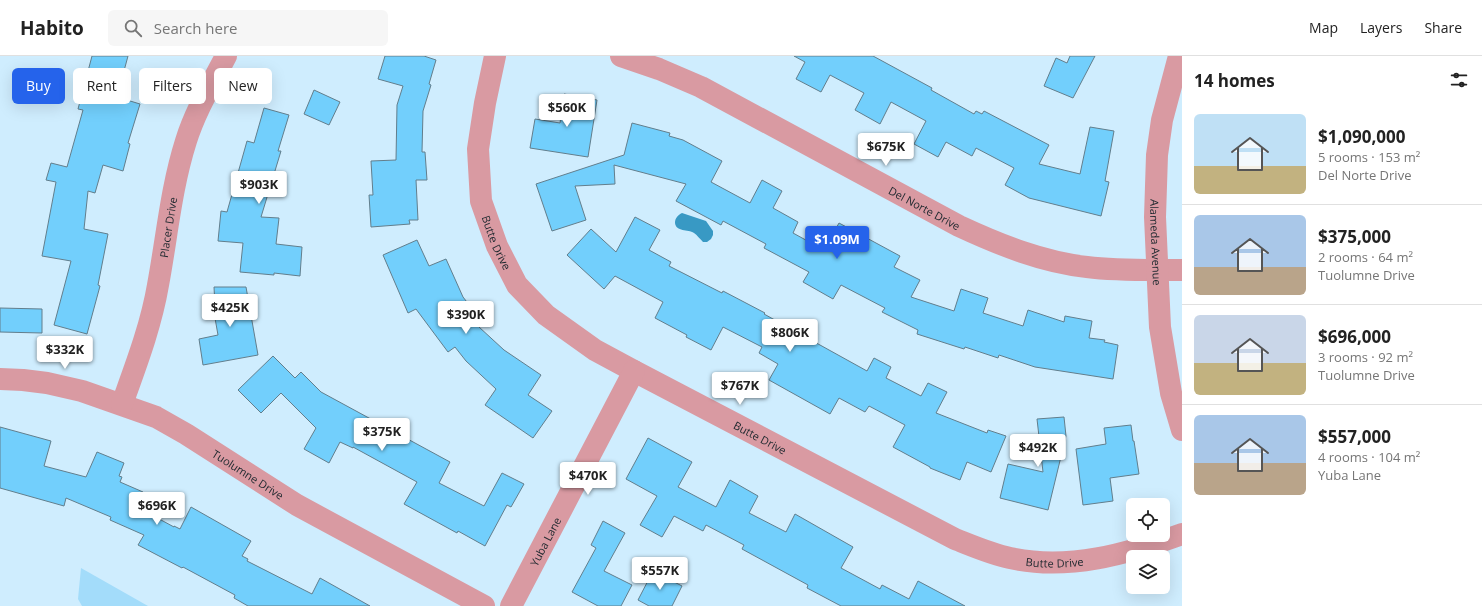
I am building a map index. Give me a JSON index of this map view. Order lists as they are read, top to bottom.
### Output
{
  "streets": {
    "street": [
      "Del Norte Drive",
      "Placer Drive",
      "Butte Drive",
      "Alameda Avenue",
      "Tuolumne Drive",
      "Yuba Lane"
    ]
  },
  "crossings": [
    ["Del Norte Drive", "Alameda Avenue"],
    ["Placer Drive", "Tuolumne Drive"],
    ["Butte Drive", "Yuba Lane"]
  ],
  "page": {
    "header": "Habito",
    "search": "Search here",
    "nav": ["Map", "Layers", "Share"],
    "heading": "14 homes",
    "chip": [
      "Buy",
      "Rent",
      "Filters",
      "New"
    ],
    "price": [
      "$560K",
      "$675K",
      "$903K",
      "$1.09M",
      "$425K",
      "$390K",
      "$806K",
      "$332K",
      "$767K",
      "$375K",
      "$492K",
      "$470K",
      "$696K",
      "$557K"
    ],
    "list": [
      {
        "name": "$1,090,000",
        "note": "5 rooms · 153 m² · Del Norte Drive"
      },
      {
        "name": "$375,000",
        "note": "2 rooms · 64 m² · Tuolumne Drive"
      },
      {
        "name": "$696,000",
        "note": "3 rooms · 92 m² · Tuolumne Drive"
      },
      {
        "name": "$557,000",
        "note": "4 rooms · 104 m² · Yuba Lane"
      }
    ]
  }
}
